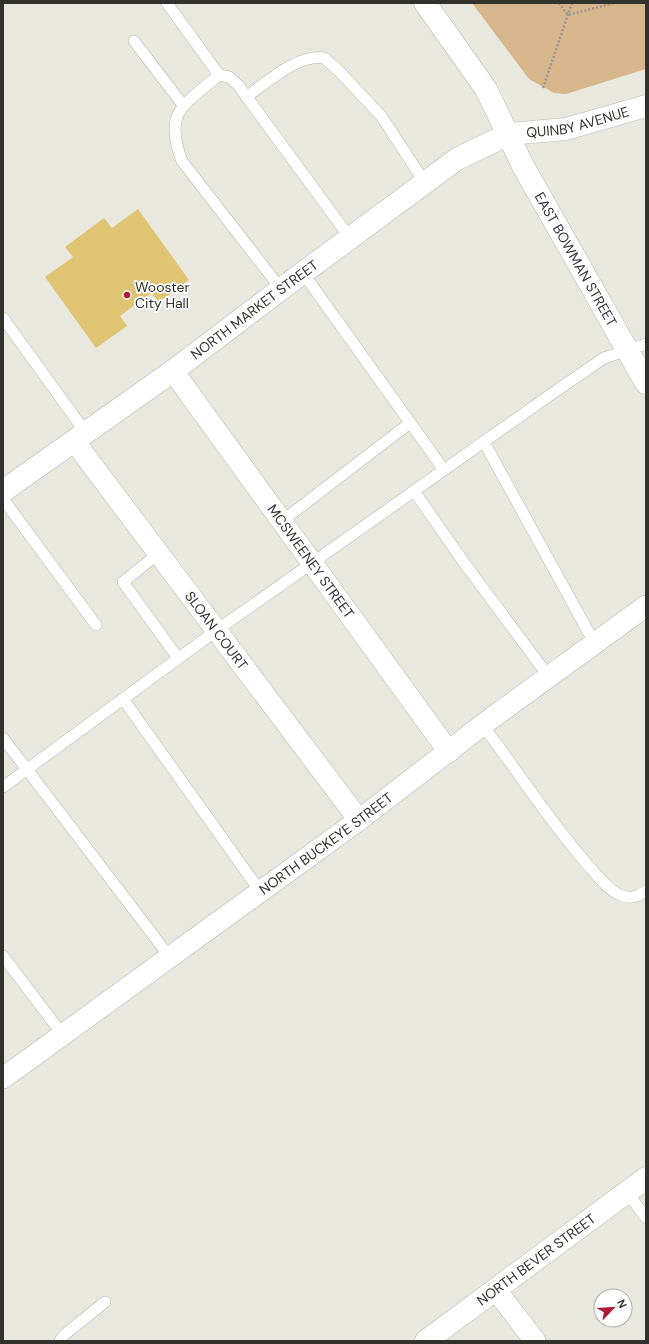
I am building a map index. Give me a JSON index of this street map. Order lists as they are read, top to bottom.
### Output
{
  "streets": {
    "main road": [
      "QUINBY AVENUE",
      "EAST BOWMAN STREET",
      "NORTH MARKET STREET",
      "NORTH BEVER STREET"
    ],
    "street": ["MCSWEENEY STREET", "SLOAN COURT", "NORTH BUCKEYE STREET"]
  },
  "crossings": [
    ["QUINBY AVENUE", "EAST BOWMAN STREET"],
    ["QUINBY AVENUE", "NORTH MARKET STREET"],
    ["EAST BOWMAN STREET", "NORTH MARKET STREET"],
    ["NORTH MARKET STREET", "MCSWEENEY STREET"],
    ["NORTH MARKET STREET", "SLOAN COURT"],
    ["MCSWEENEY STREET", "NORTH BUCKEYE STREET"],
    ["SLOAN COURT", "NORTH BUCKEYE STREET"]
  ],
  "places": ["Wooster City Hall"],
  "north": "top right"
}
